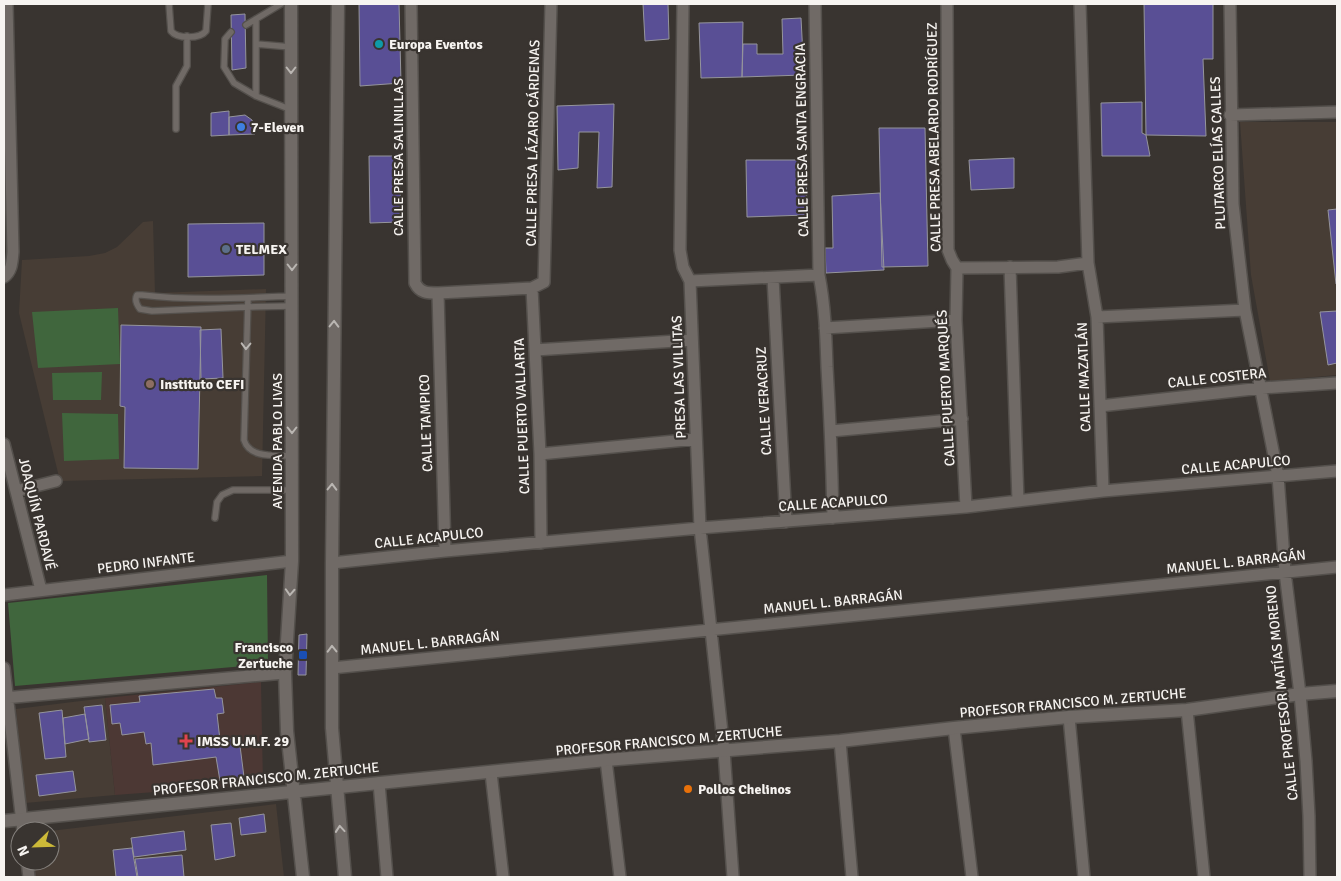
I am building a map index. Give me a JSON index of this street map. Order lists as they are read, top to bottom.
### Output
{
  "streets": {
    "main road": ["AVENIDA PABLO LIVAS", "PROFESOR FRANCISCO M. ZERTUCHE"],
    "street": [
      "CALLE PRESA ABELARDO RODRÍGUEZ",
      "CALLE PRESA SANTA ENGRACIA",
      "CALLE PRESA LÁZARO CÁRDENAS",
      "PLUTARCO ELÍAS CALLES",
      "CALLE PRESA SALINILLAS",
      "PRESA LAS VILLITAS",
      "CALLE MAZATLÁN",
      "CALLE COSTERA",
      "CALLE PUERTO MARQUÉS",
      "CALLE VERACRUZ",
      "CALLE PUERTO VALLARTA",
      "CALLE TAMPICO",
      "CALLE ACAPULCO",
      "JOAQUÍN PARDAVÉ",
      "MANUEL L. BARRAGÁN",
      "PEDRO INFANTE",
      "CALLE PROFESOR MATÍAS MORENO"
    ]
  },
  "crossings": [
    ["CALLE PRESA ABELARDO RODRÍGUEZ", "CALLE PUERTO MARQUÉS"],
    ["CALLE PRESA LÁZARO CÁRDENAS", "CALLE PUERTO VALLARTA"],
    ["PLUTARCO ELÍAS CALLES", "CALLE COSTERA"],
    ["PLUTARCO ELÍAS CALLES", "CALLE PROFESOR MATÍAS MORENO"],
    ["CALLE PRESA SALINILLAS", "CALLE TAMPICO"],
    ["PRESA LAS VILLITAS", "CALLE ACAPULCO"],
    ["PRESA LAS VILLITAS", "MANUEL L. BARRAGÁN"],
    ["PRESA LAS VILLITAS", "PROFESOR FRANCISCO M. ZERTUCHE"],
    ["CALLE MAZATLÁN", "CALLE COSTERA"],
    ["CALLE MAZATLÁN", "CALLE ACAPULCO"],
    ["CALLE COSTERA", "CALLE PROFESOR MATÍAS MORENO"],
    ["CALLE PUERTO MARQUÉS", "CALLE ACAPULCO"],
    ["CALLE VERACRUZ", "CALLE ACAPULCO"],
    ["CALLE PUERTO VALLARTA", "CALLE ACAPULCO"],
    ["CALLE TAMPICO", "CALLE ACAPULCO"],
    ["AVENIDA PABLO LIVAS", "PEDRO INFANTE"],
    ["AVENIDA PABLO LIVAS", "PROFESOR FRANCISCO M. ZERTUCHE"],
    ["CALLE ACAPULCO", "CALLE PROFESOR MATÍAS MORENO"],
    ["JOAQUÍN PARDAVÉ", "PEDRO INFANTE"],
    ["MANUEL L. BARRAGÁN", "CALLE PROFESOR MATÍAS MORENO"],
    ["CALLE PROFESOR MATÍAS MORENO", "PROFESOR FRANCISCO M. ZERTUCHE"]
  ],
  "places": {
    "other": [
      "Europa Eventos",
      "7-Eleven",
      "TELMEX",
      "Instituto CEFI",
      "Pollos Chelinos"
    ],
    "transit": ["Francisco Zertuche"],
    "health": ["IMSS U.M.F. 29"]
  },
  "north": "bottom left"
}
